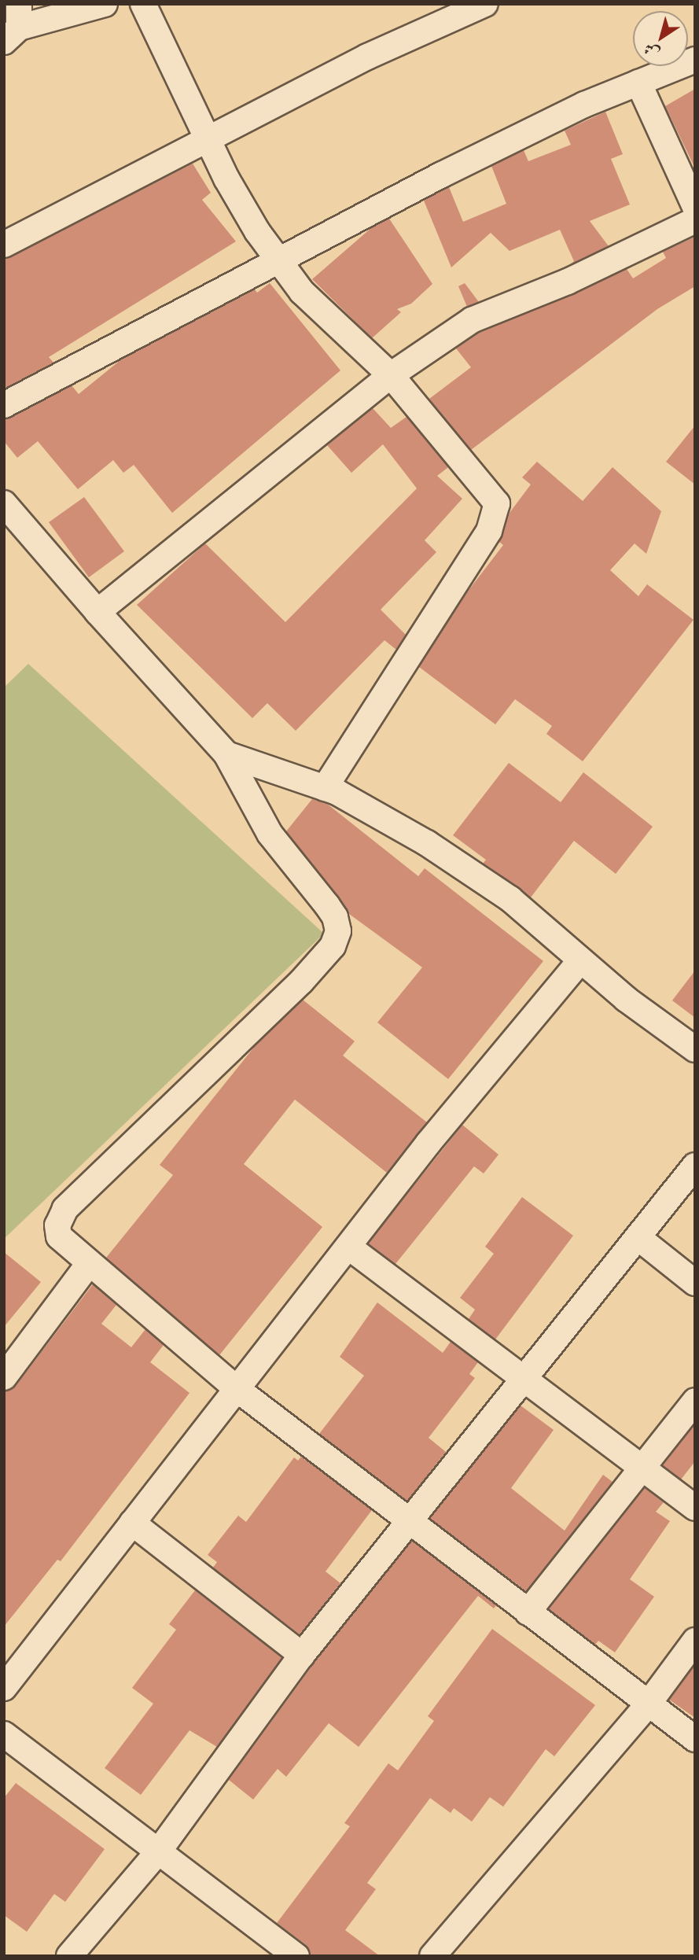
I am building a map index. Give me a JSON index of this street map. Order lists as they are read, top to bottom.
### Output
{
  "north": "bottom left"
}
